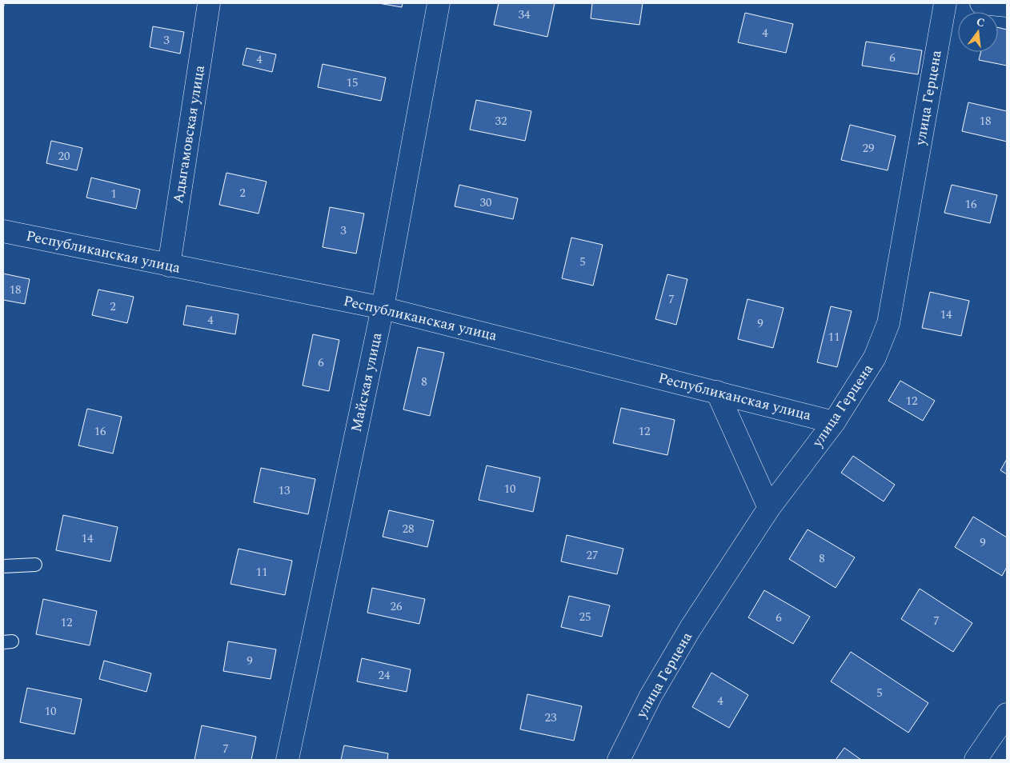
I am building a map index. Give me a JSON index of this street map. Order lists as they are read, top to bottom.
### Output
{
  "streets": {
    "street": [
      "улица Герцена",
      "Адыгамовская улица",
      "Республиканская улица",
      "Майская улица"
    ]
  },
  "crossings": [
    ["улица Герцена", "Республиканская улица"],
    ["Адыгамовская улица", "Республиканская улица"],
    ["Республиканская улица", "Майская улица"]
  ],
  "house_numbers": [
    "34",
    "4",
    "3",
    "6",
    "4",
    "15",
    "32",
    "18",
    "29",
    "20",
    "2",
    "1",
    "30",
    "16",
    "3",
    "5",
    "18",
    "7",
    "2",
    "14",
    "4",
    "9",
    "11",
    "6",
    "8",
    "12",
    "16",
    "12",
    "10",
    "13",
    "28",
    "14",
    "9",
    "27",
    "8",
    "11",
    "26",
    "25",
    "6",
    "7",
    "12",
    "9",
    "24",
    "5",
    "4",
    "10",
    "23",
    "7"
  ],
  "north": "top"
}
